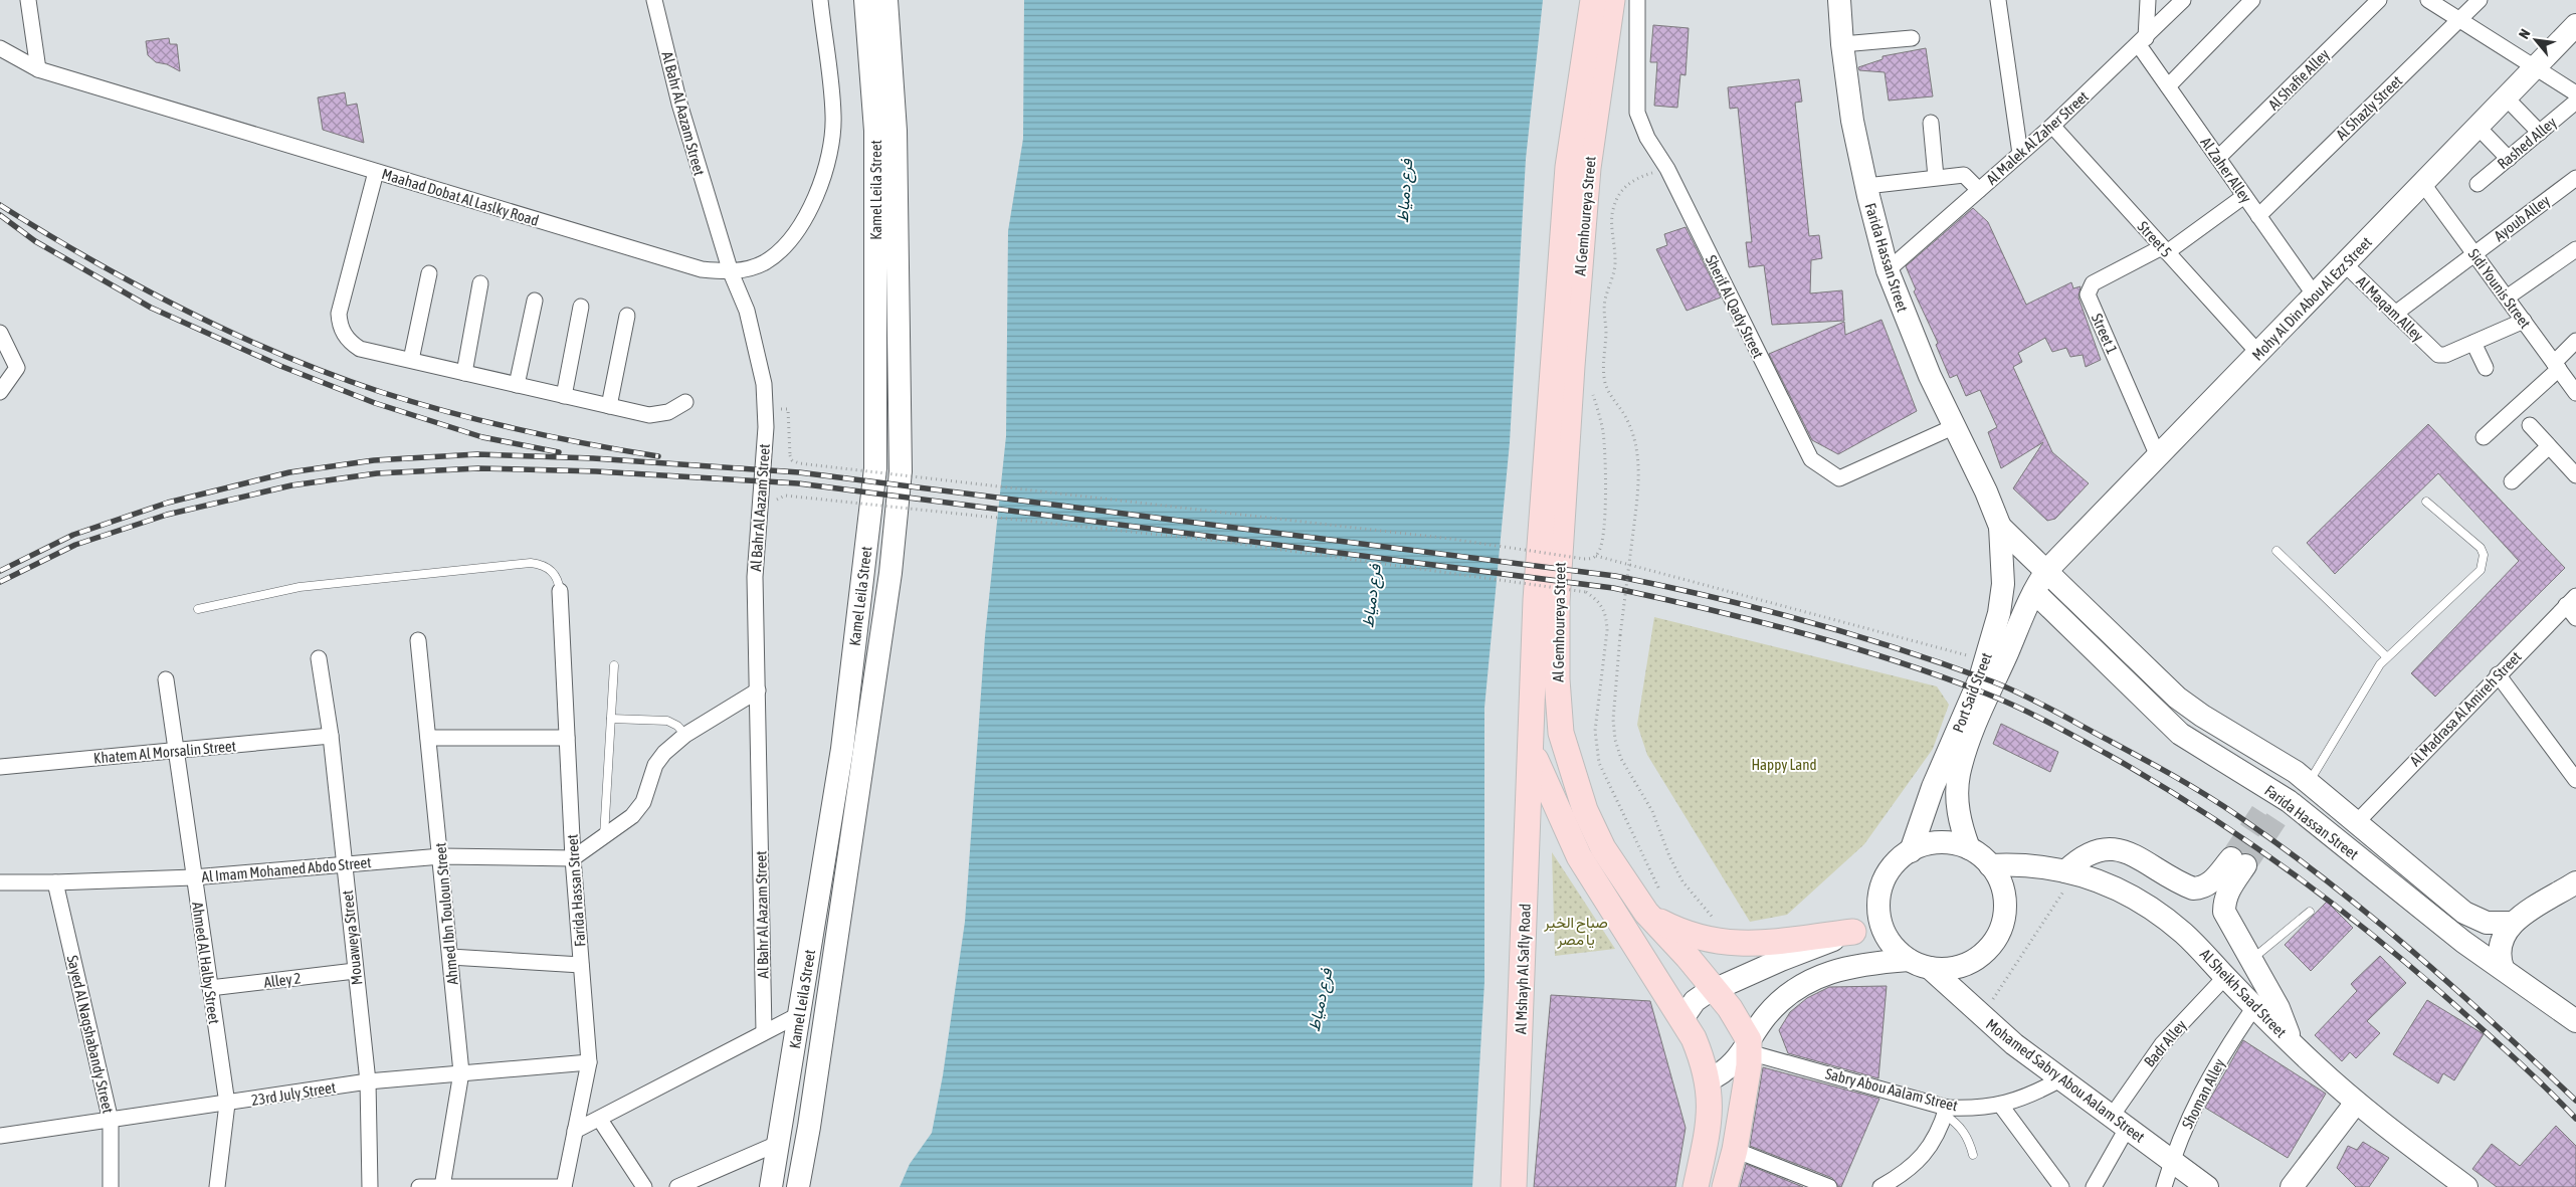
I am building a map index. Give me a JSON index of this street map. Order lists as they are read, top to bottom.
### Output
{
  "streets": {
    "main road": [
      "Kamel Leila Street",
      "Al Gemhoureya Street",
      "Farida Hassan Street",
      "Mohy Al Din Abou Al Ezz Street",
      "Port Said Street",
      "Al Mshayh Al Safly Road",
      "Al Sheikh Saad Street",
      "Mohamed Sabry Abou Aalam Street"
    ],
    "street": [
      "Al Shafie Alley",
      "Al Shazly Street",
      "Al Bahr Al Aazam Street",
      "Al Malek Al Zaher Street",
      "Rashed Alley",
      "Al Zaher Alley",
      "Maahad Dobat Al Laslky Road",
      "Ayoub Alley",
      "Street 5",
      "Sidi Younis Street",
      "Sherif Al Qady Street",
      "Al Maqam Alley",
      "Street 1",
      "Al Madrasa Al Amireh Street",
      "Khatem Al Morsalin Street",
      "Al Imam Mohamed Abdo Street",
      "Ahmed Ibn Touloun Street",
      "Mouaweya Street",
      "Ahmed Al Halby Street",
      "Alley 2",
      "Sayed Al Naqshabandy Street",
      "Badr Alley",
      "Sabry Abou Aalam Street",
      "23rd July Street",
      "Shoman Alley"
    ]
  },
  "crossings": [
    ["Al Shafie Alley", "Al Zaher Alley"],
    ["Al Shazly Street", "Al Zaher Alley"],
    ["Al Bahr Al Aazam Street", "Maahad Dobat Al Laslky Road"],
    ["Al Malek Al Zaher Street", "Al Zaher Alley"],
    ["Al Malek Al Zaher Street", "Street 5"],
    ["Al Malek Al Zaher Street", "Farida Hassan Street"],
    ["Al Zaher Alley", "Mohy Al Din Abou Al Ezz Street"],
    ["Al Zaher Alley", "Street 1"],
    ["Al Gemhoureya Street", "Al Mshayh Al Safly Road"],
    ["Al Gemhoureya Street", "Sabry Abou Aalam Street"],
    ["Ayoub Alley", "Sidi Younis Street"],
    ["Ayoub Alley", "Al Maqam Alley"],
    ["Street 5", "Mohy Al Din Abou Al Ezz Street"],
    ["Street 5", "Street 1"],
    ["Farida Hassan Street", "Mohy Al Din Abou Al Ezz Street"],
    ["Farida Hassan Street", "Sherif Al Qady Street"],
    ["Farida Hassan Street", "Port Said Street"],
    ["Farida Hassan Street", "Al Madrasa Al Amireh Street"],
    ["Farida Hassan Street", "Al Imam Mohamed Abdo Street"],
    ["Farida Hassan Street", "23rd July Street"],
    ["Sidi Younis Street", "Mohy Al Din Abou Al Ezz Street"],
    ["Mohy Al Din Abou Al Ezz Street", "Al Maqam Alley"],
    ["Mohy Al Din Abou Al Ezz Street", "Street 1"],
    ["Mohy Al Din Abou Al Ezz Street", "Port Said Street"],
    ["Port Said Street", "Al Sheikh Saad Street"],
    ["Port Said Street", "Mohamed Sabry Abou Aalam Street"],
    ["Khatem Al Morsalin Street", "Mouaweya Street"],
    ["Khatem Al Morsalin Street", "Ahmed Al Halby Street"],
    ["Al Imam Mohamed Abdo Street", "Ahmed Ibn Touloun Street"],
    ["Al Imam Mohamed Abdo Street", "Mouaweya Street"],
    ["Al Imam Mohamed Abdo Street", "Ahmed Al Halby Street"],
    ["Al Imam Mohamed Abdo Street", "Sayed Al Naqshabandy Street"],
    ["Ahmed Ibn Touloun Street", "23rd July Street"],
    ["Mouaweya Street", "Alley 2"],
    ["Mouaweya Street", "23rd July Street"],
    ["Ahmed Al Halby Street", "Alley 2"],
    ["Ahmed Al Halby Street", "23rd July Street"],
    ["Al Sheikh Saad Street", "Badr Alley"],
    ["Al Sheikh Saad Street", "Mohamed Sabry Abou Aalam Street"],
    ["Al Sheikh Saad Street", "Shoman Alley"],
    ["Sayed Al Naqshabandy Street", "23rd July Street"],
    ["Badr Alley", "Mohamed Sabry Abou Aalam Street"],
    ["Mohamed Sabry Abou Aalam Street", "Sabry Abou Aalam Street"],
    ["Mohamed Sabry Abou Aalam Street", "Shoman Alley"]
  ],
  "water": ["فرع دمياط"],
  "parks": ["Happy Land", "صباح الخير يا مصر"],
  "north": "top left"
}
